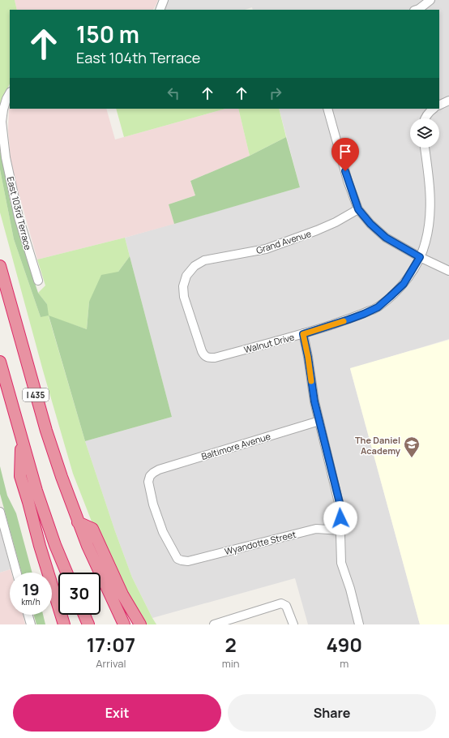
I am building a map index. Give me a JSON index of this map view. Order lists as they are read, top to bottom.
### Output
{
  "streets": {
    "highway": ["I 435"],
    "street": [
      "East 103rd Terrace",
      "Grand Avenue",
      "Walnut Drive",
      "Baltimore Avenue",
      "Wyandotte Street"
    ]
  },
  "crossings": [
    ["Grand Avenue", "Walnut Drive"],
    ["Baltimore Avenue", "Wyandotte Street"]
  ],
  "places": {
    "school or university": ["The Daniel Academy"]
  },
  "page": {
    "turn": ["150 m", "East 104th Terrace"],
    "speed": "19 km/h",
    "limit": "30",
    "eta": [
      "17:07",
      "Arrival",
      "2",
      "min",
      "490",
      "m"
    ],
    "buttons": ["Exit", "Share"]
  }
}
